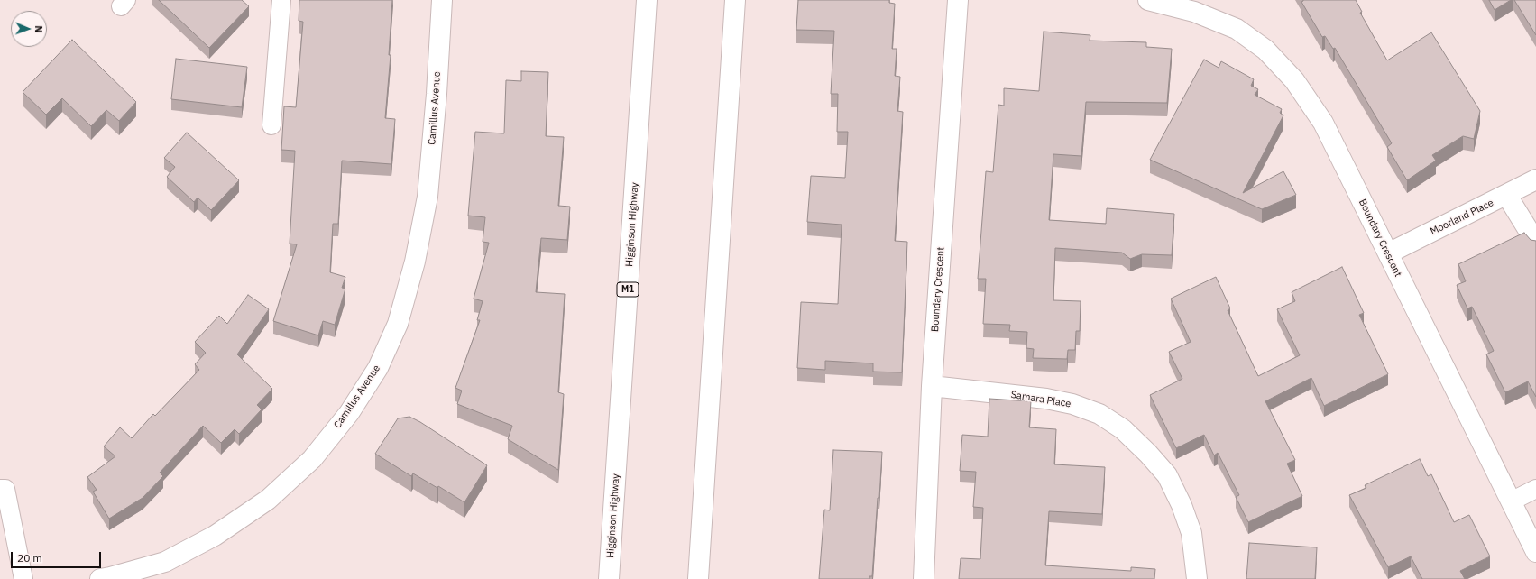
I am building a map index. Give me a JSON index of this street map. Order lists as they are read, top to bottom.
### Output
{
  "streets": {
    "main road": [
      "Camillus Avenue",
      "Moorland Place",
      "Higginson Highway",
      "Boundary Crescent",
      "M1",
      "Samara Place"
    ]
  },
  "crossings": [
    ["Moorland Place", "Boundary Crescent"],
    ["Boundary Crescent", "Samara Place"]
  ],
  "scale_bar": "20 m",
  "north": "right"
}
